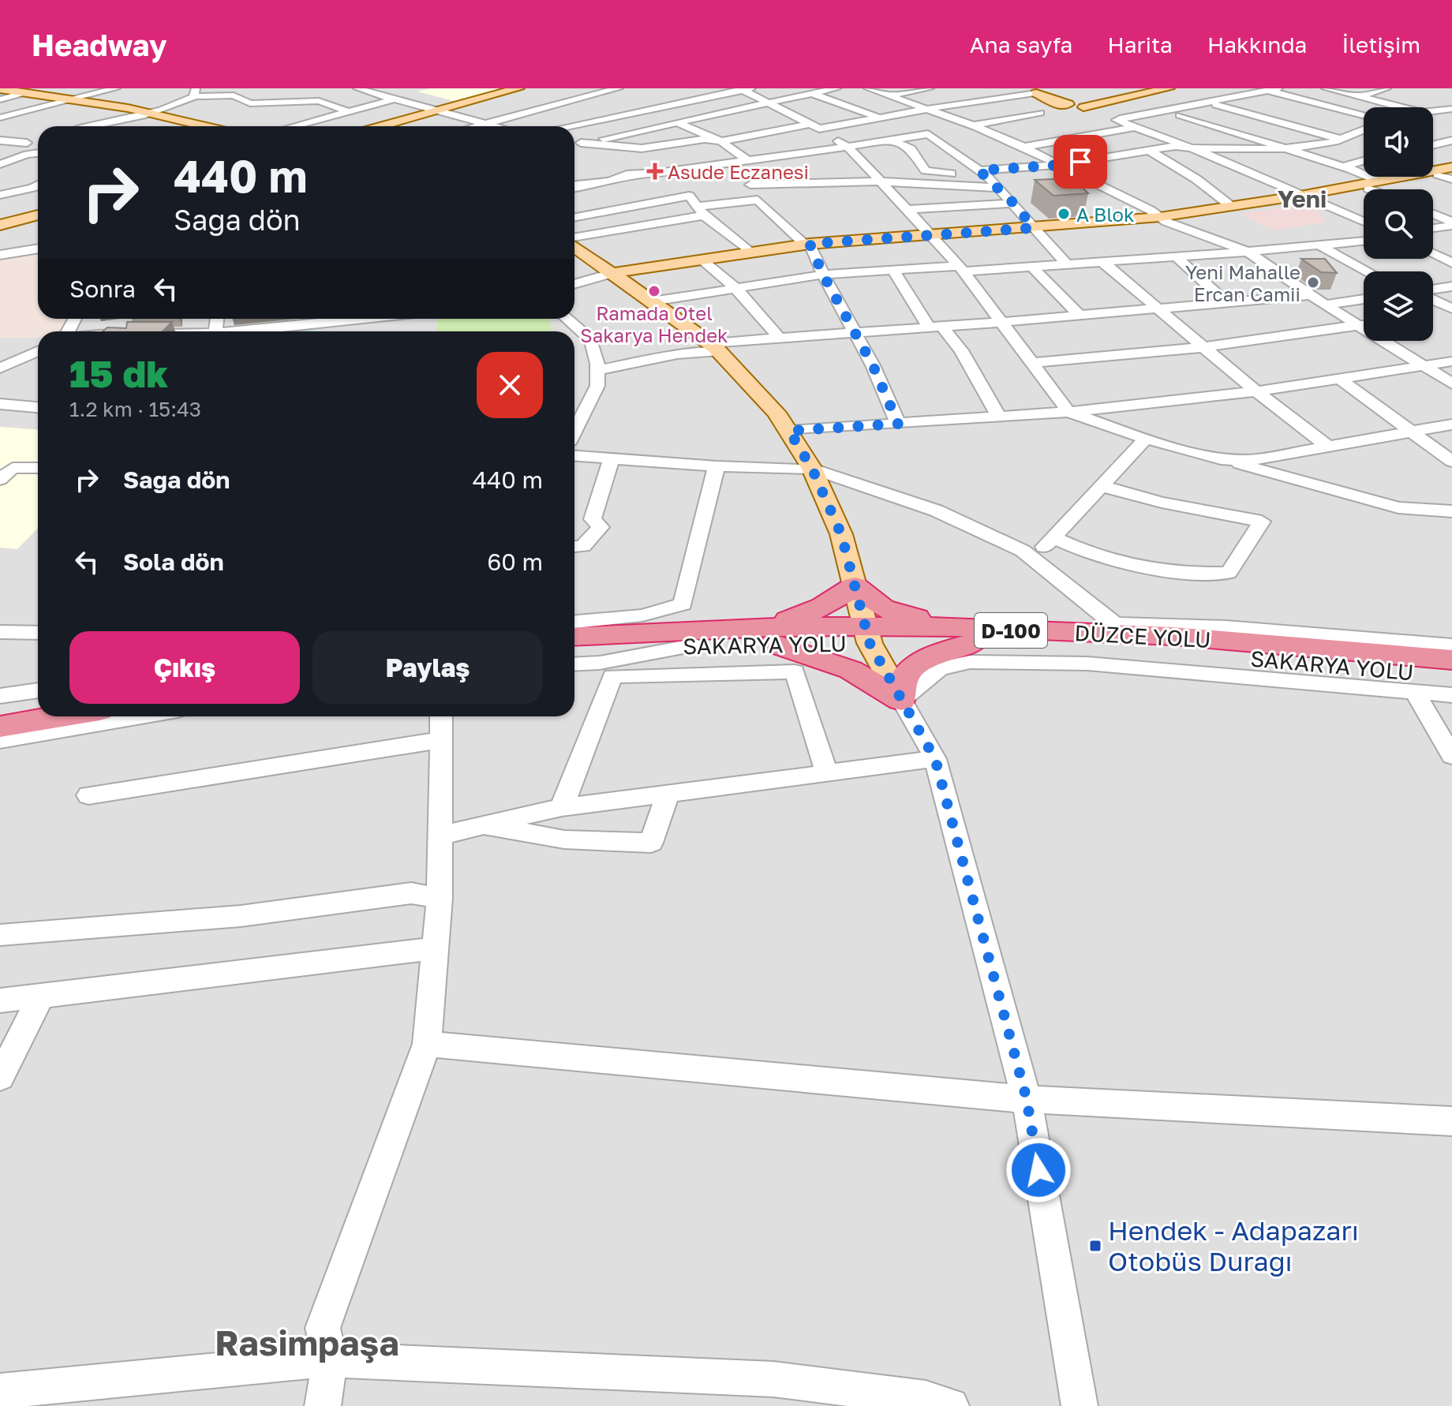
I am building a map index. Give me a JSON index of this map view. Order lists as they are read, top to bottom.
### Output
{
  "streets": {
    "highway": ["D-100", "DÜZCE YOLU", "SAKARYA YOLU"]
  },
  "crossings": [
    ["D-100", "SAKARYA YOLU"],
    ["DÜZCE YOLU", "SAKARYA YOLU"]
  ],
  "districts": ["Yeni", "Rasimpaşa"],
  "places": {
    "health": ["Asude Eczanesi"],
    "other": ["A Blok", "Yeni Mahalle Ercan Camii", "Ramada Otel Sakarya Hendek"],
    "transit": ["Hendek - Adapazarı Otobüs Durağı"]
  },
  "page": {
    "header": "Headway",
    "nav": [
      "Ana sayfa",
      "Harita",
      "Hakkında",
      "İletişim"
    ],
    "turn": ["440 m", "Sağa dön"],
    "then": "Sonra",
    "heading": ["15 dk", "1.2 km · 15:43"],
    "list": [
      {
        "name": "Sağa dön",
        "value": "440 m"
      },
      {
        "name": "Sola dön",
        "value": "60 m"
      }
    ],
    "buttons": ["Çıkış", "Paylaş"]
  }
}
